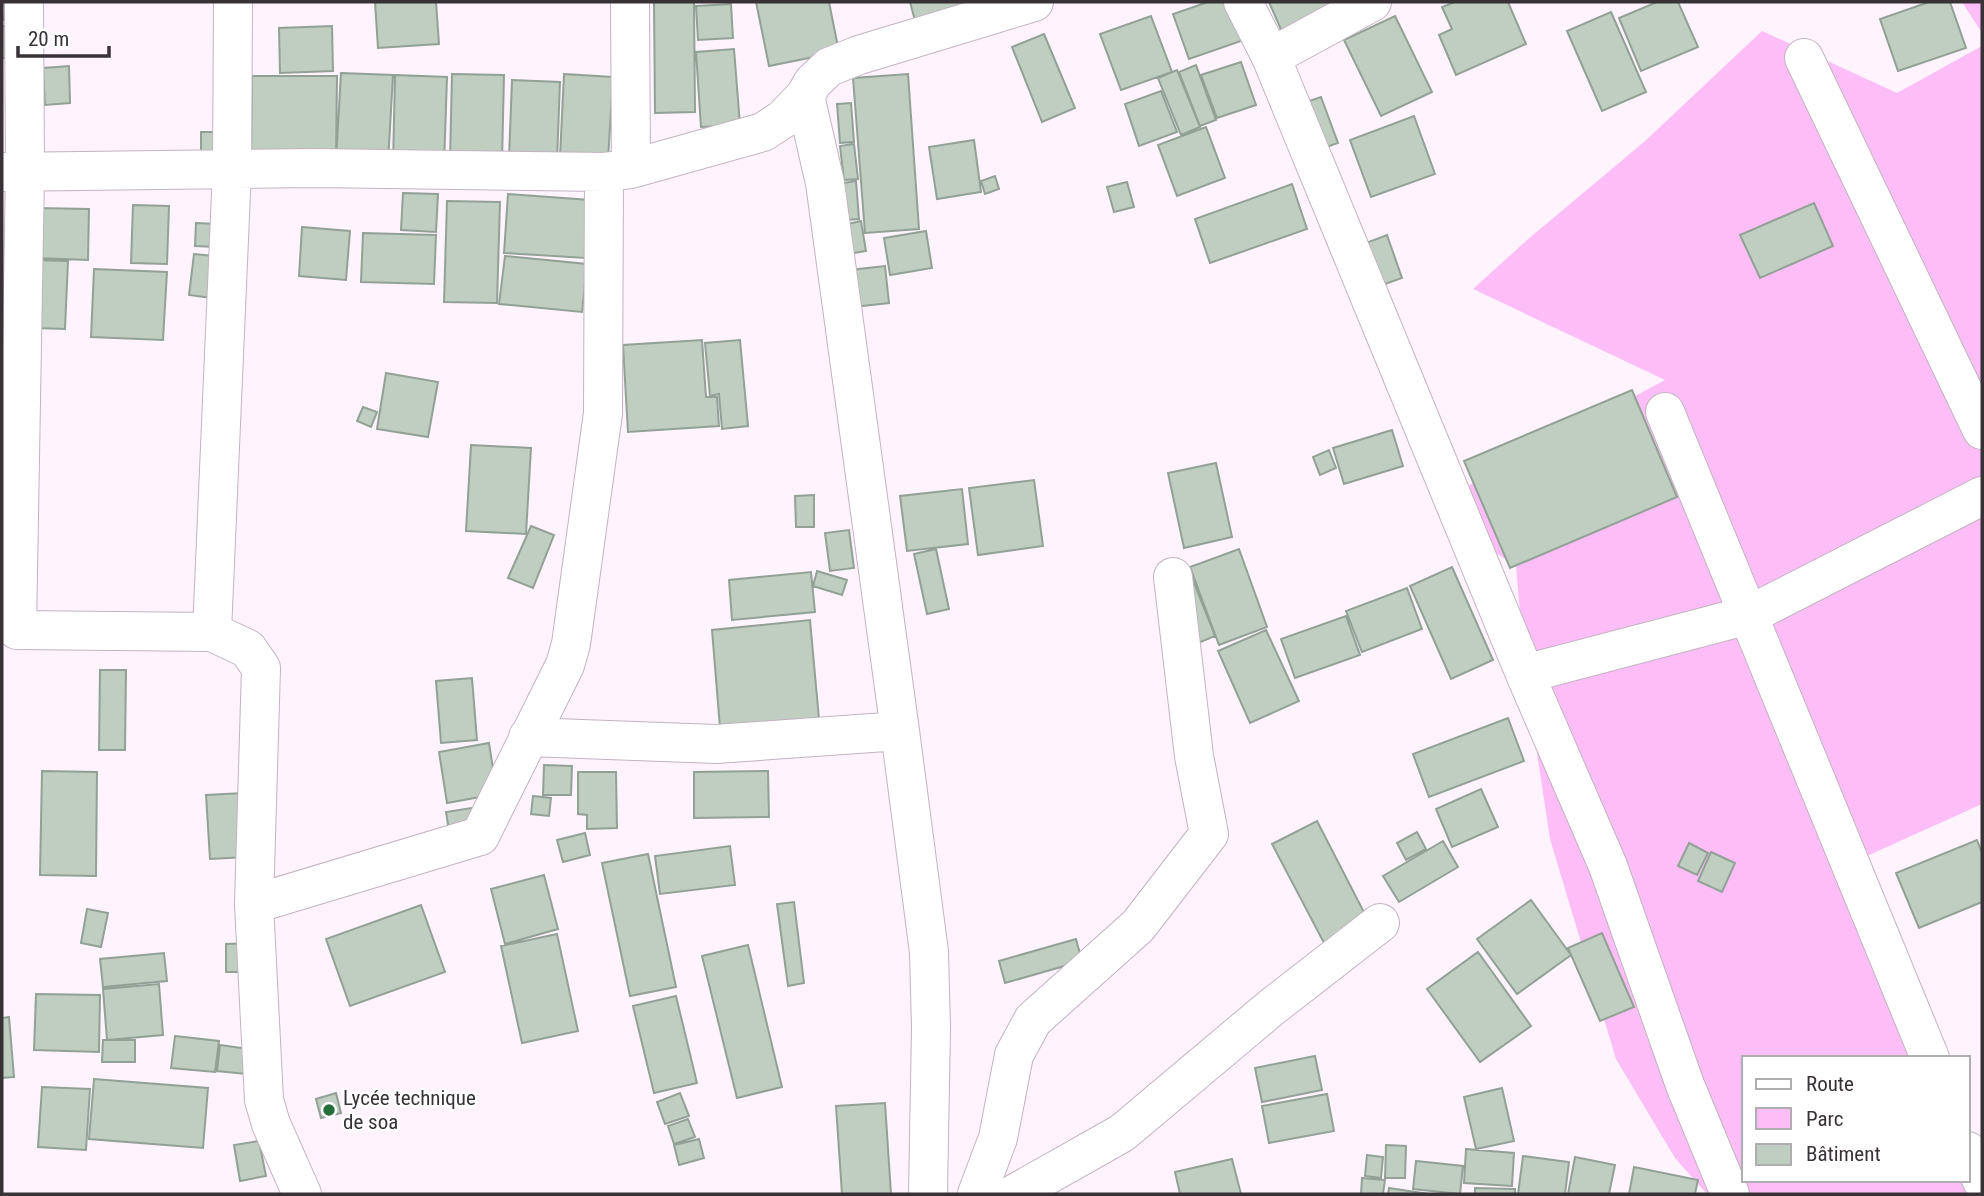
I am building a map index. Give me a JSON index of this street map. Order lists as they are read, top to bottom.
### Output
{
  "places": ["Lycée technique de soa"],
  "legend": ["Route", "Parc", "Bâtiment"],
  "scale_bar": "20 m"
}
